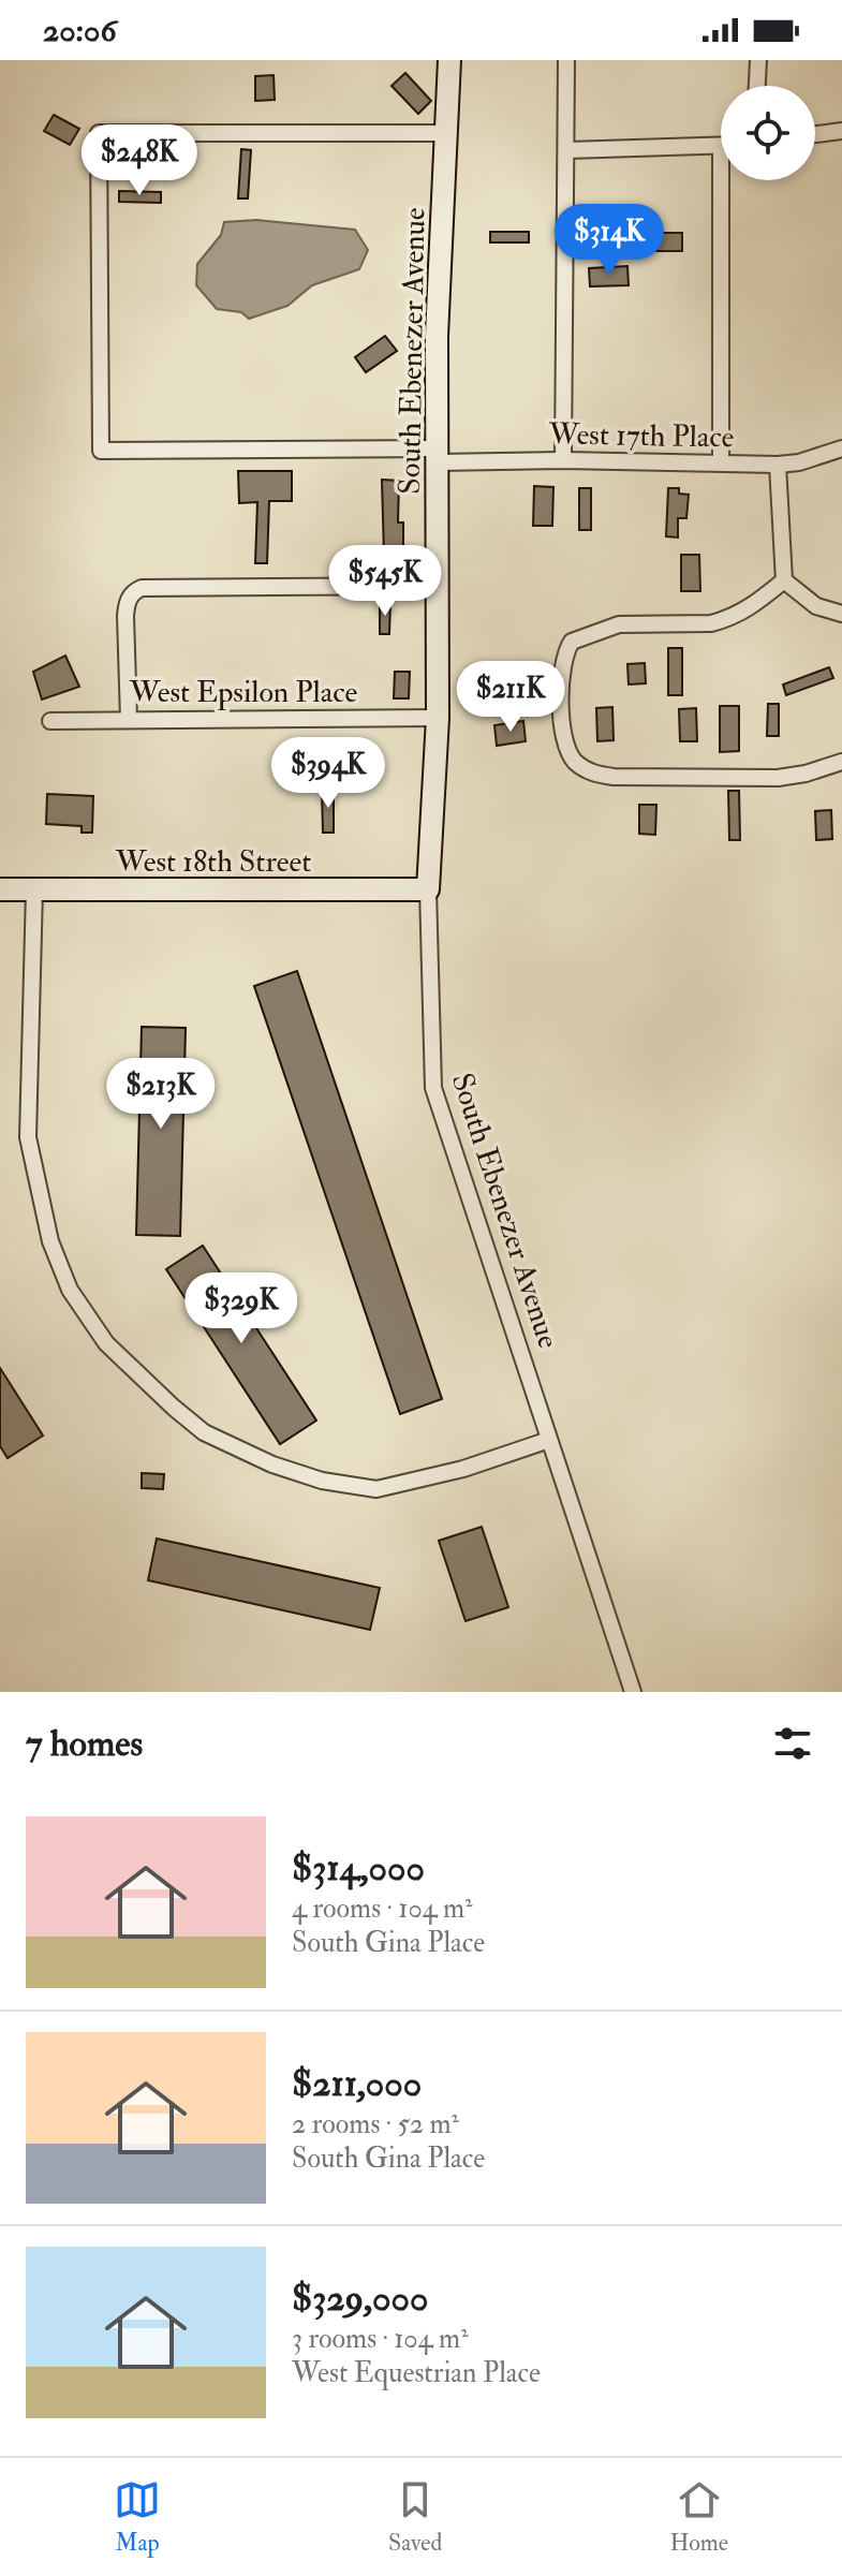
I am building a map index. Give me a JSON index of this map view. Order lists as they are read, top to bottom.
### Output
{
  "streets": {
    "street": [
      "South Ebenezer Avenue",
      "West 17th Place",
      "West Epsilon Place",
      "West 18th Street"
    ]
  },
  "crossings": [
    ["South Ebenezer Avenue", "West 17th Place"],
    ["South Ebenezer Avenue", "West Epsilon Place"],
    ["South Ebenezer Avenue", "West 18th Street"]
  ],
  "page": {
    "status": "20:06",
    "price": [
      "$248K",
      "$314K",
      "$545K",
      "$211K",
      "$394K",
      "$213K",
      "$329K"
    ],
    "heading": "7 homes",
    "list": [
      {
        "name": "$314,000",
        "note": "4 rooms · 104 m² · South Gina Place"
      },
      {
        "name": "$211,000",
        "note": "2 rooms · 52 m² · South Gina Place"
      },
      {
        "name": "$329,000",
        "note": "3 rooms · 104 m² · West Equestrian Place"
      }
    ],
    "tabs": ["Map", "Saved", "Home"]
  }
}
